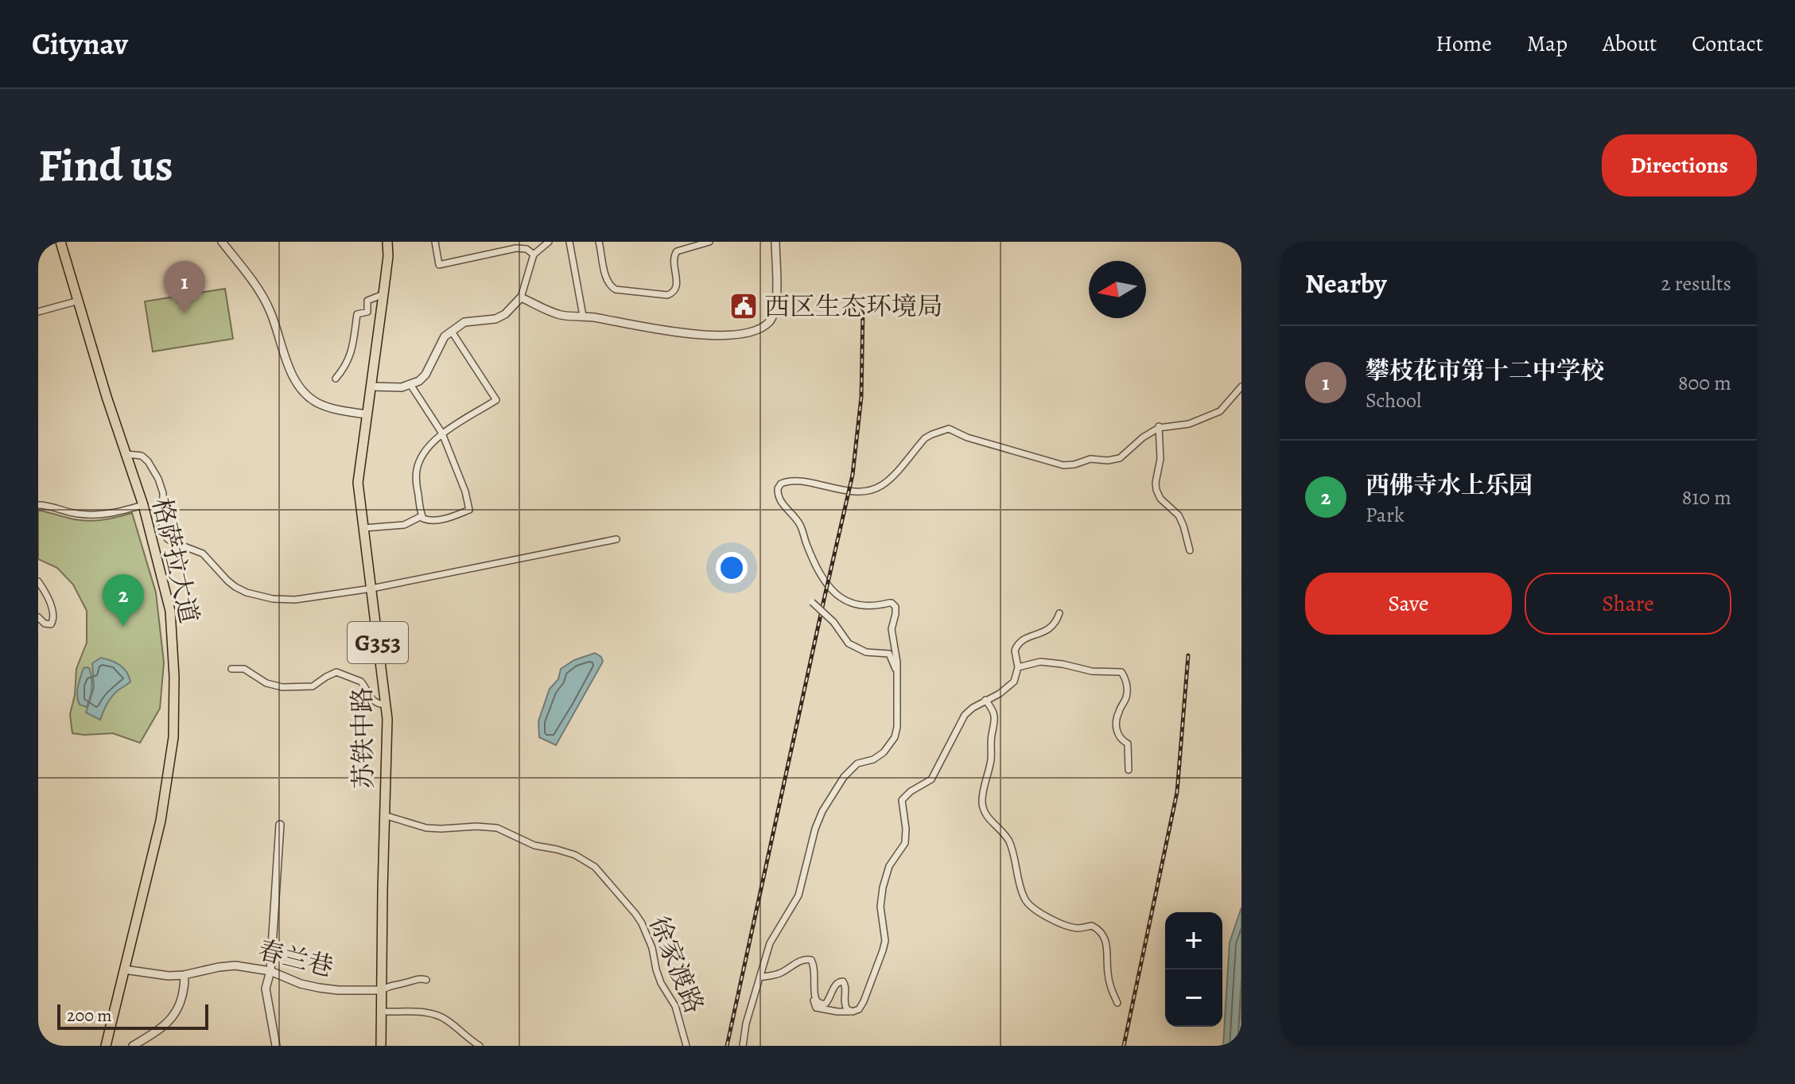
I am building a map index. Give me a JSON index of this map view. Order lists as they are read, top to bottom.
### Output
{
  "streets": {
    "main road": ["格萨拉大道", "G353", "苏铁中路"],
    "street": ["春兰巷", "徐家渡路"]
  },
  "crossings": [
    ["格萨拉大道", "春兰巷"],
    ["苏铁中路", "春兰巷"],
    ["苏铁中路", "徐家渡路"]
  ],
  "places": {
    "public building": ["西区生态环境局"]
  },
  "scale_bar": "200 m",
  "north": "left",
  "page": {
    "header": "Citynav",
    "nav": [
      "Home",
      "Map",
      "About",
      "Contact"
    ],
    "buttons": [
      "Directions",
      ["Save", "Share"]
    ],
    "title": "Find us",
    "heading": ["Nearby", "2 results"],
    "pins": ["1", "2"],
    "list": [
      {
        "mark": "1",
        "name": "攀枝花市第十二中学校",
        "note": "School",
        "value": "800 m"
      },
      {
        "mark": "2",
        "name": "西佛寺水上乐园",
        "note": "Park",
        "value": "810 m"
      }
    ],
    "map_buttons": ["+", "−"],
    "scale": "200 m"
  }
}
